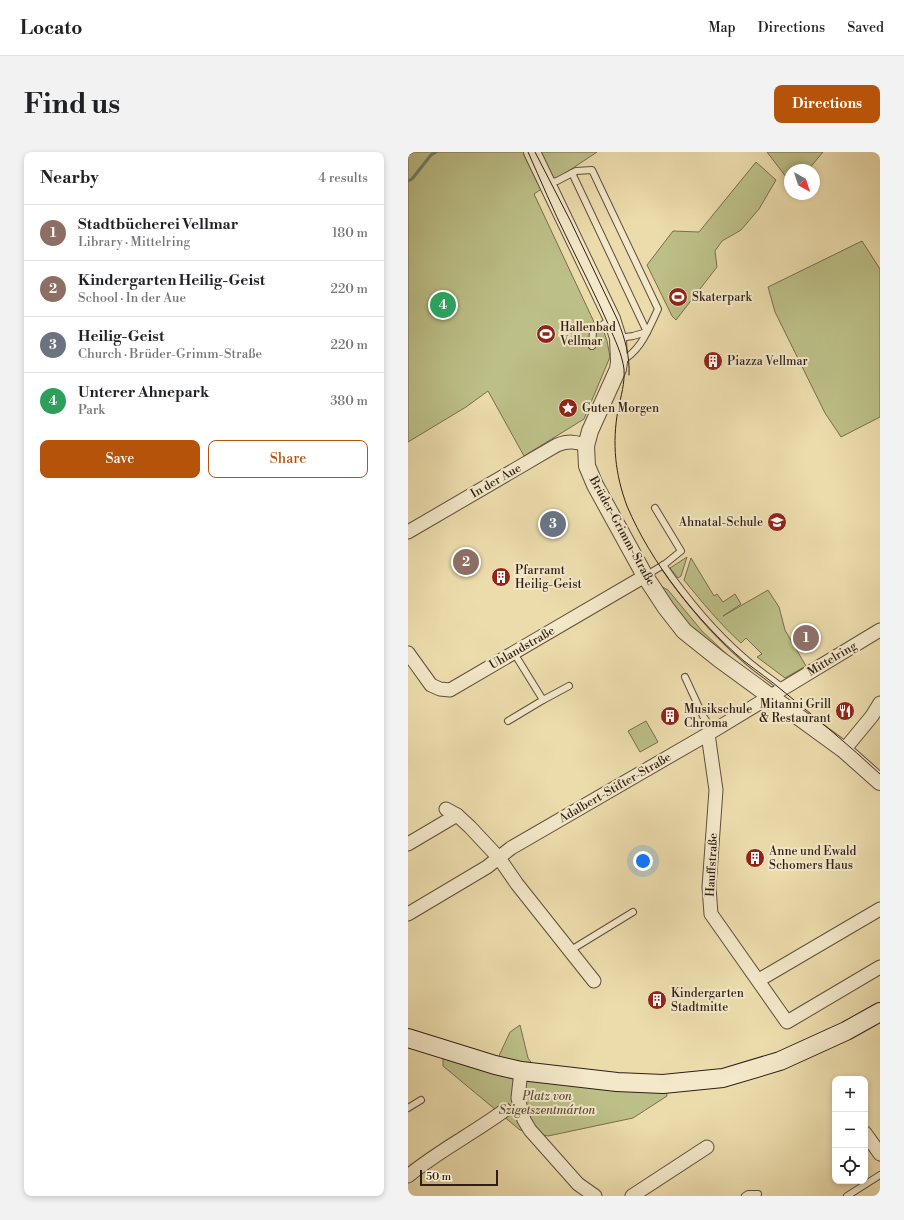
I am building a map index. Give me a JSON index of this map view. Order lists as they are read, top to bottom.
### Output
{
  "streets": {
    "street": [
      "In der Aue",
      "Brüder-Grimm-Straße",
      "Uhlandstraße",
      "Mittelring",
      "Adalbert-Stifter-Straße",
      "Hauffstraße"
    ]
  },
  "crossings": [
    ["In der Aue", "Brüder-Grimm-Straße"],
    ["Brüder-Grimm-Straße", "Uhlandstraße"],
    ["Brüder-Grimm-Straße", "Mittelring"],
    ["Brüder-Grimm-Straße", "Adalbert-Stifter-Straße"],
    ["Mittelring", "Adalbert-Stifter-Straße"],
    ["Adalbert-Stifter-Straße", "Hauffstraße"]
  ],
  "parks": ["Platz von Szigetszentmárton"],
  "places": {
    "sports": ["Skaterpark", "Hallenbad Vellmar"],
    "building": [
      "Piazza Vellmar",
      "Pfarramt Heilig-Geist",
      "Musikschule Chroma",
      "Anne und Ewald Schomers Haus",
      "Kindergarten Stadtmitte"
    ],
    "place": ["Guten Morgen"],
    "school or university": ["Ahnatal-Schule"],
    "restaurant": ["Mitanni Grill & Restaurant"]
  },
  "scale_bar": "50 m",
  "north": "bottom right",
  "page": {
    "header": "Locato",
    "nav": ["Map", "Directions", "Saved"],
    "buttons": [
      "Directions",
      ["Save", "Share"]
    ],
    "title": "Find us",
    "heading": ["Nearby", "4 results"],
    "list": [
      {
        "mark": "1",
        "name": "Stadtbücherei Vellmar",
        "note": "Library · Mittelring",
        "value": "180 m"
      },
      {
        "mark": "2",
        "name": "Kindergarten Heilig-Geist",
        "note": "School · In der Aue",
        "value": "220 m"
      },
      {
        "mark": "3",
        "name": "Heilig-Geist",
        "note": "Church · Brüder-Grimm-Straße",
        "value": "220 m"
      },
      {
        "mark": "4",
        "name": "Unterer Ahnepark",
        "note": "Park",
        "value": "380 m"
      }
    ],
    "pins": [
      "4",
      "3",
      "2",
      "1"
    ],
    "map_buttons": ["+", "−"],
    "scale": "50 m"
  }
}
